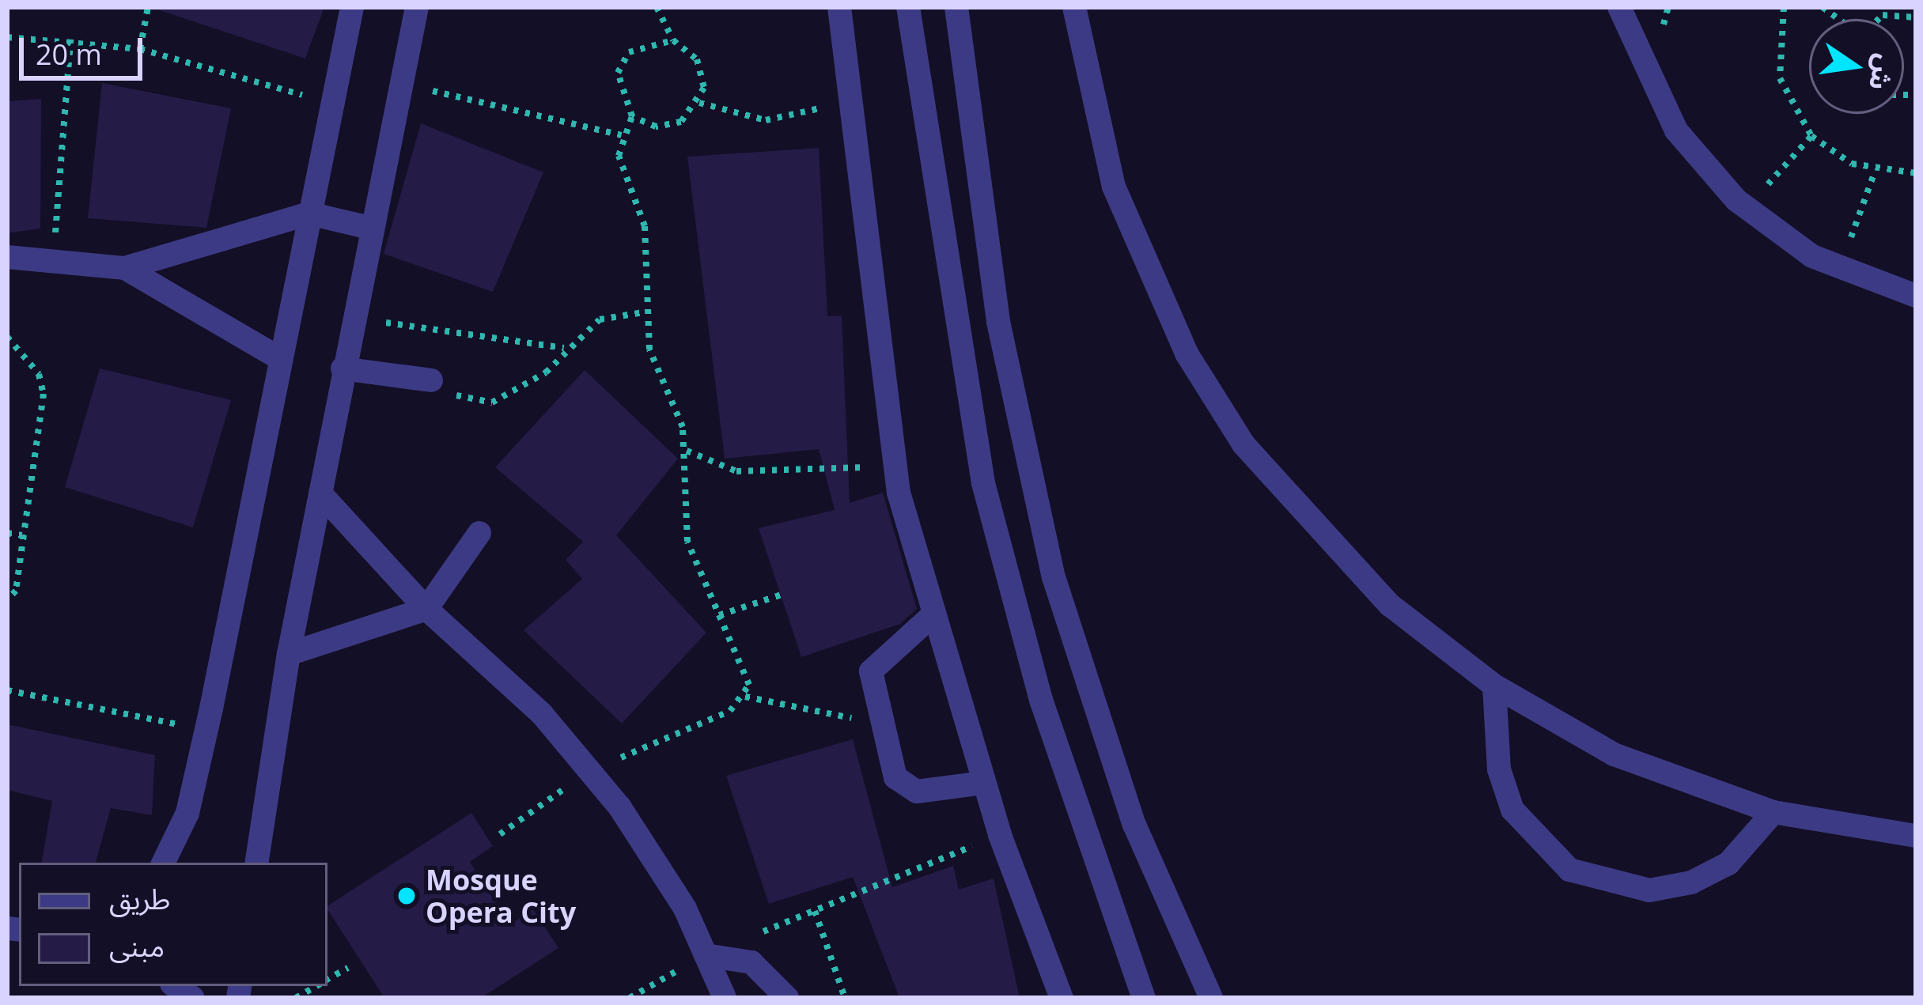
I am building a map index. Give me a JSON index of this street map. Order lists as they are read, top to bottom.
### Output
{
  "places": ["Mosque Opera City"],
  "legend": ["طريق", "مبنى"],
  "scale_bar": "20 m",
  "north": "right"
}
